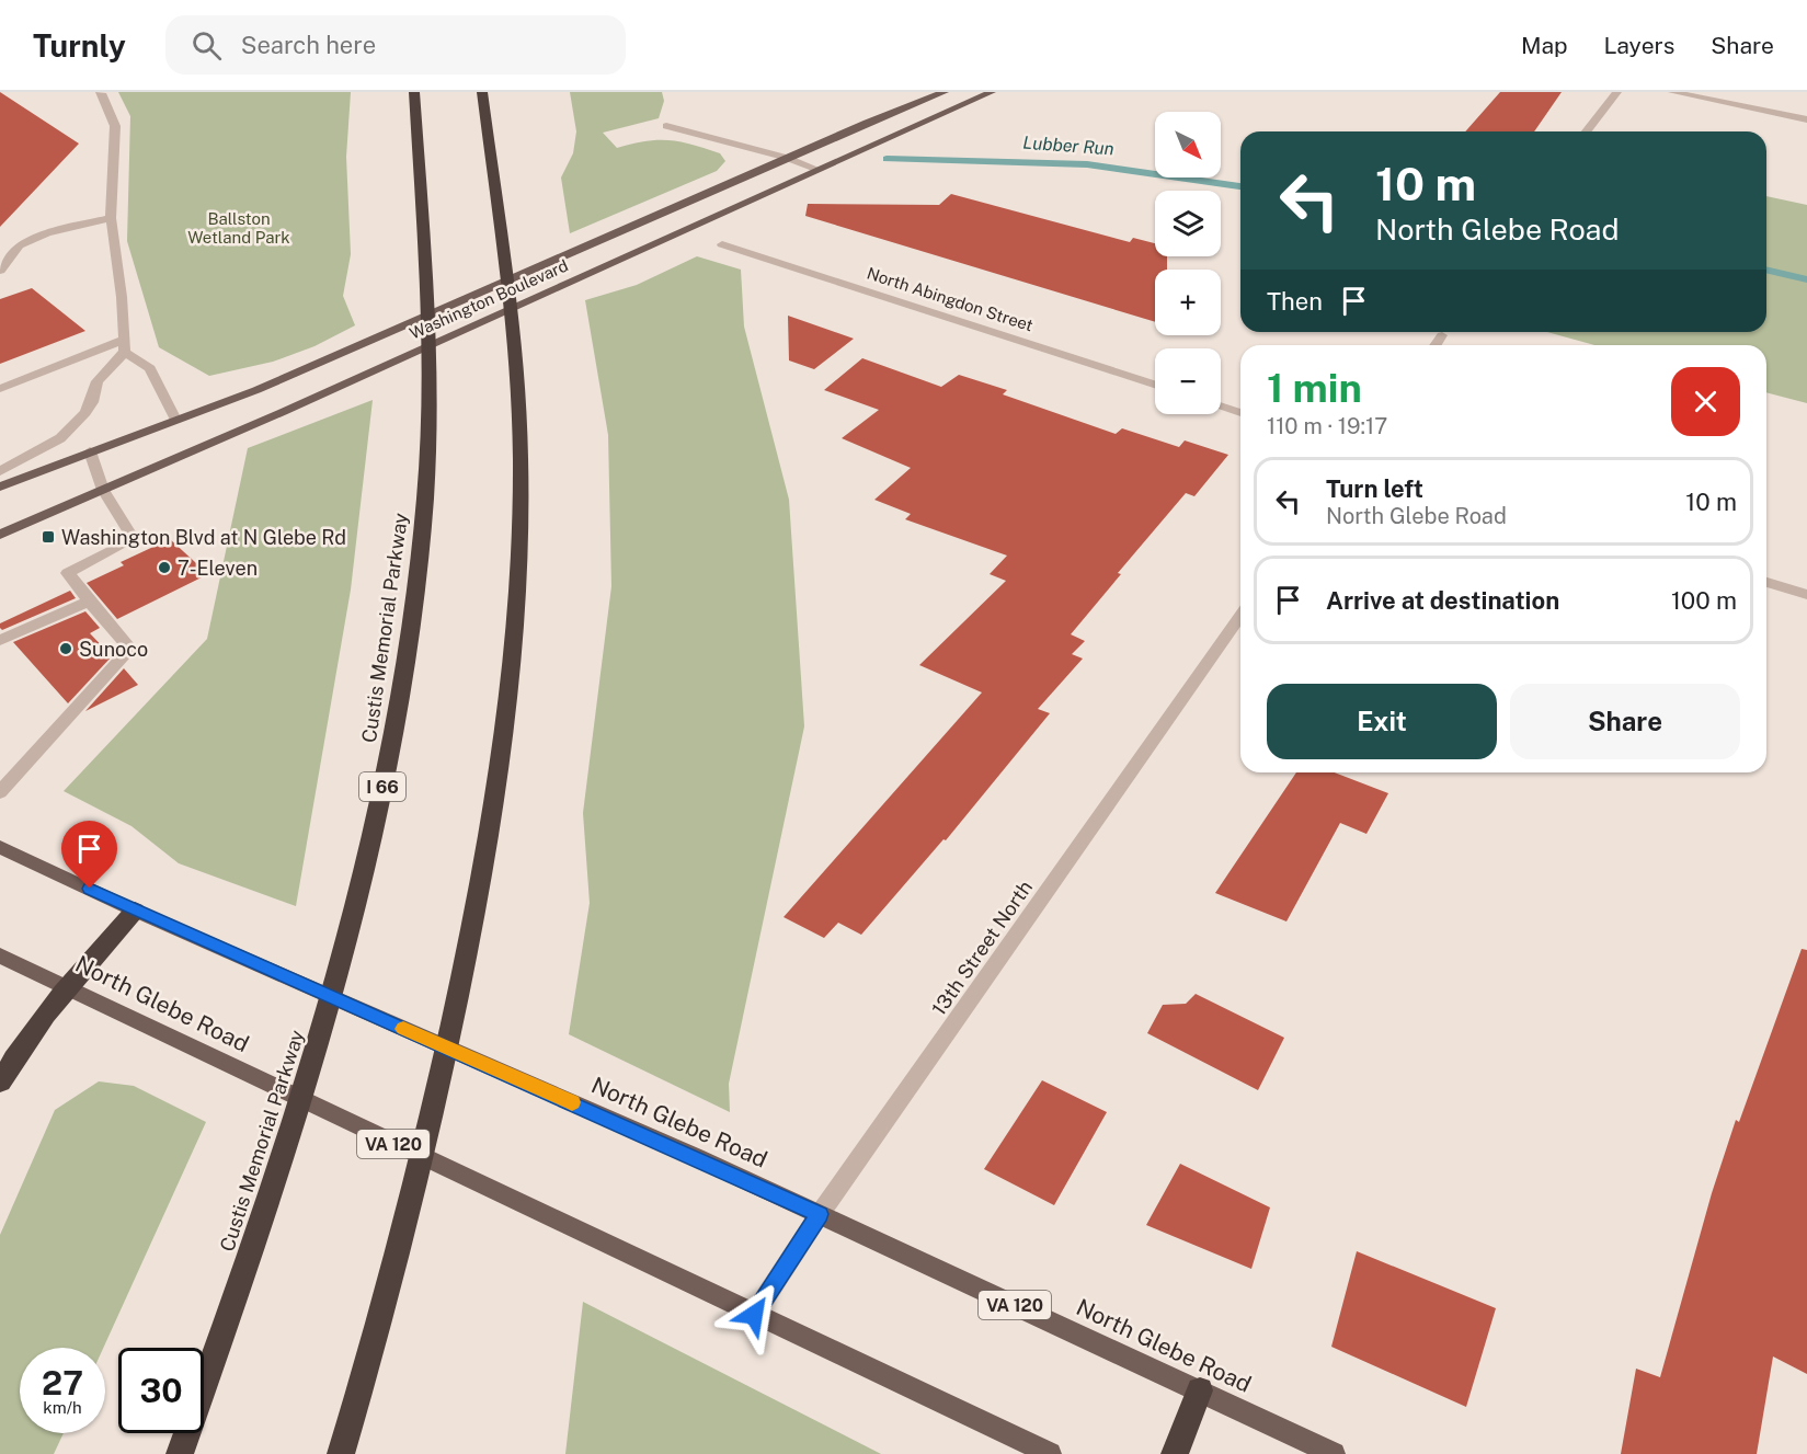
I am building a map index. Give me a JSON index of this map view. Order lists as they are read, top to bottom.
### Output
{
  "streets": {
    "highway": ["Custis Memorial Parkway", "I 66"],
    "main road": ["Washington Boulevard", "North Glebe Road", "VA 120"],
    "street": ["North Abingdon Street", "13th Street North"]
  },
  "crossings": [
    ["13th Street North", "North Glebe Road"]
  ],
  "water": ["Lubber Run"],
  "parks": ["Ballston Wetland Park"],
  "places": {
    "transit": ["Washington Blvd at N Glebe Rd"],
    "other": ["7-Eleven", "Sunoco"]
  },
  "north": "bottom right",
  "page": {
    "header": "Turnly",
    "search": "Search here",
    "nav": ["Map", "Layers", "Share"],
    "map_buttons": ["+", "−"],
    "turn": ["10 m", "North Glebe Road"],
    "then": "Then",
    "heading": ["1 min", "110 m · 19:17"],
    "list": [
      {
        "name": "Turn left",
        "note": "North Glebe Road",
        "value": "10 m"
      },
      {
        "name": "Arrive at destination",
        "value": "100 m"
      }
    ],
    "buttons": ["Exit", "Share"],
    "speed": "27 km/h",
    "limit": "30"
  }
}
